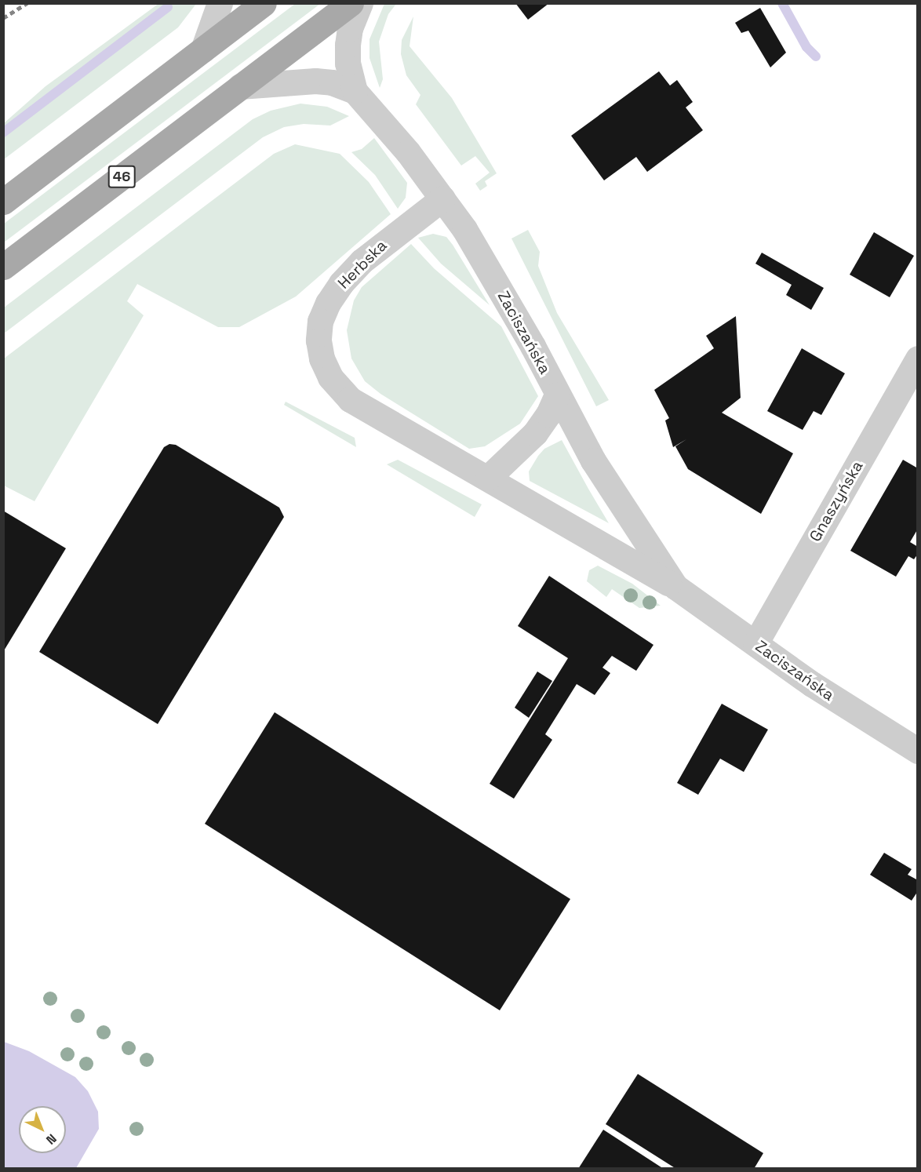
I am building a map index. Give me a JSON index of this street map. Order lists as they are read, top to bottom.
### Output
{
  "streets": {
    "main road": ["46"],
    "street": ["Herbska", "Zaciszańska", "Gnaszyńska"]
  },
  "crossings": [
    ["46", "Zaciszańska"],
    ["Herbska", "Zaciszańska"],
    ["Zaciszańska", "Gnaszyńska"]
  ],
  "north": "bottom right"
}
